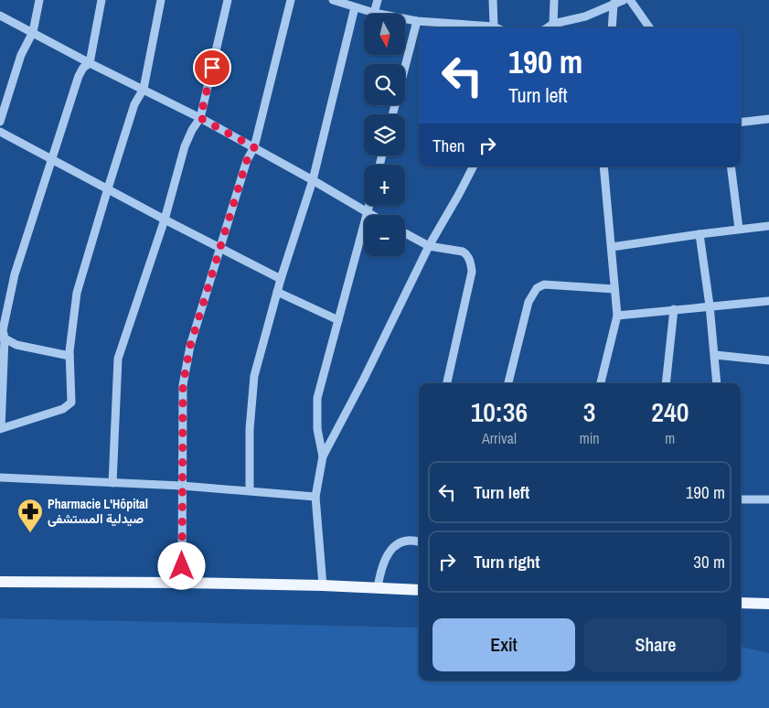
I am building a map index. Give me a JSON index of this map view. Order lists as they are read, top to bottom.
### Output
{
  "places": {
    "pharmacy": ["Pharmacie L'Hôpital صيدلية المستشفى"]
  },
  "north": "bottom",
  "page": {
    "map_buttons": ["+", "−"],
    "turn": ["190 m", "Turn left"],
    "then": "Then",
    "eta": [
      "10:36",
      "Arrival",
      "3",
      "min",
      "240",
      "m"
    ],
    "list": [
      {
        "name": "Turn left",
        "value": "190 m"
      },
      {
        "name": "Turn right",
        "value": "30 m"
      }
    ],
    "buttons": ["Exit", "Share"]
  }
}
